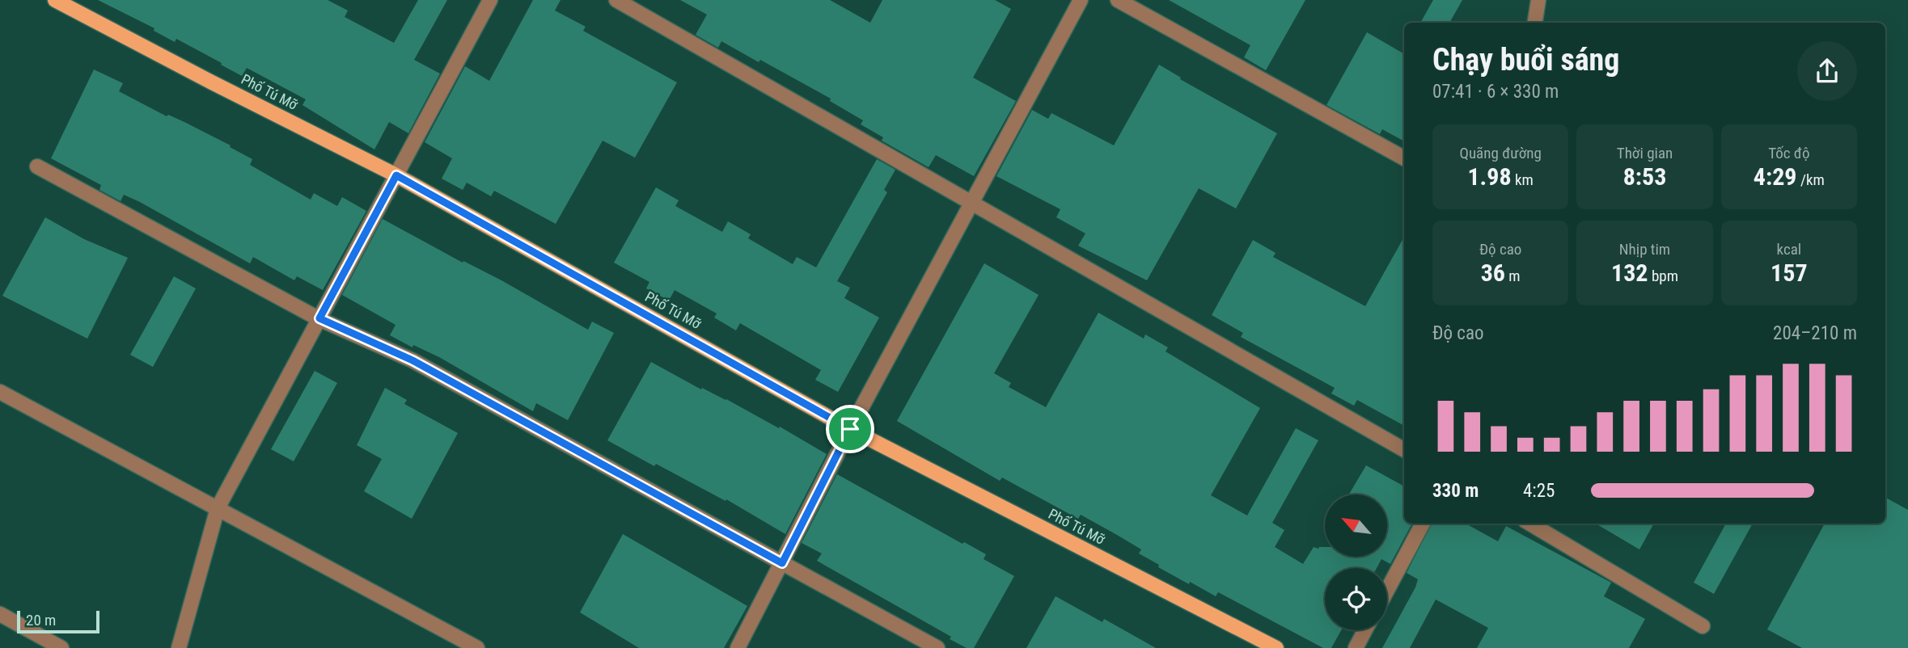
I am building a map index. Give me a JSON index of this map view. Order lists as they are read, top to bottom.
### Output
{
  "streets": {
    "main road": ["Phố Tú Mỡ"]
  },
  "scale_bar": "20 m",
  "north": "top left",
  "page": {
    "heading": ["Chạy buổi sáng", "07:41 · 6 × 330 m"],
    "stats": [
      ["Quãng đường", "1.98 km"],
      ["Thời gian", "8:53"],
      ["Tốc độ", "4:29 /km"],
      ["Độ cao", "36 m"],
      ["Nhịp tim", "132 bpm"],
      ["kcal", "157"]
    ],
    "chart": ["Độ cao", "204–210 m"],
    "list": [
      {
        "name": "330 m",
        "note": "4:25"
      }
    ],
    "scale": "20 m"
  }
}
